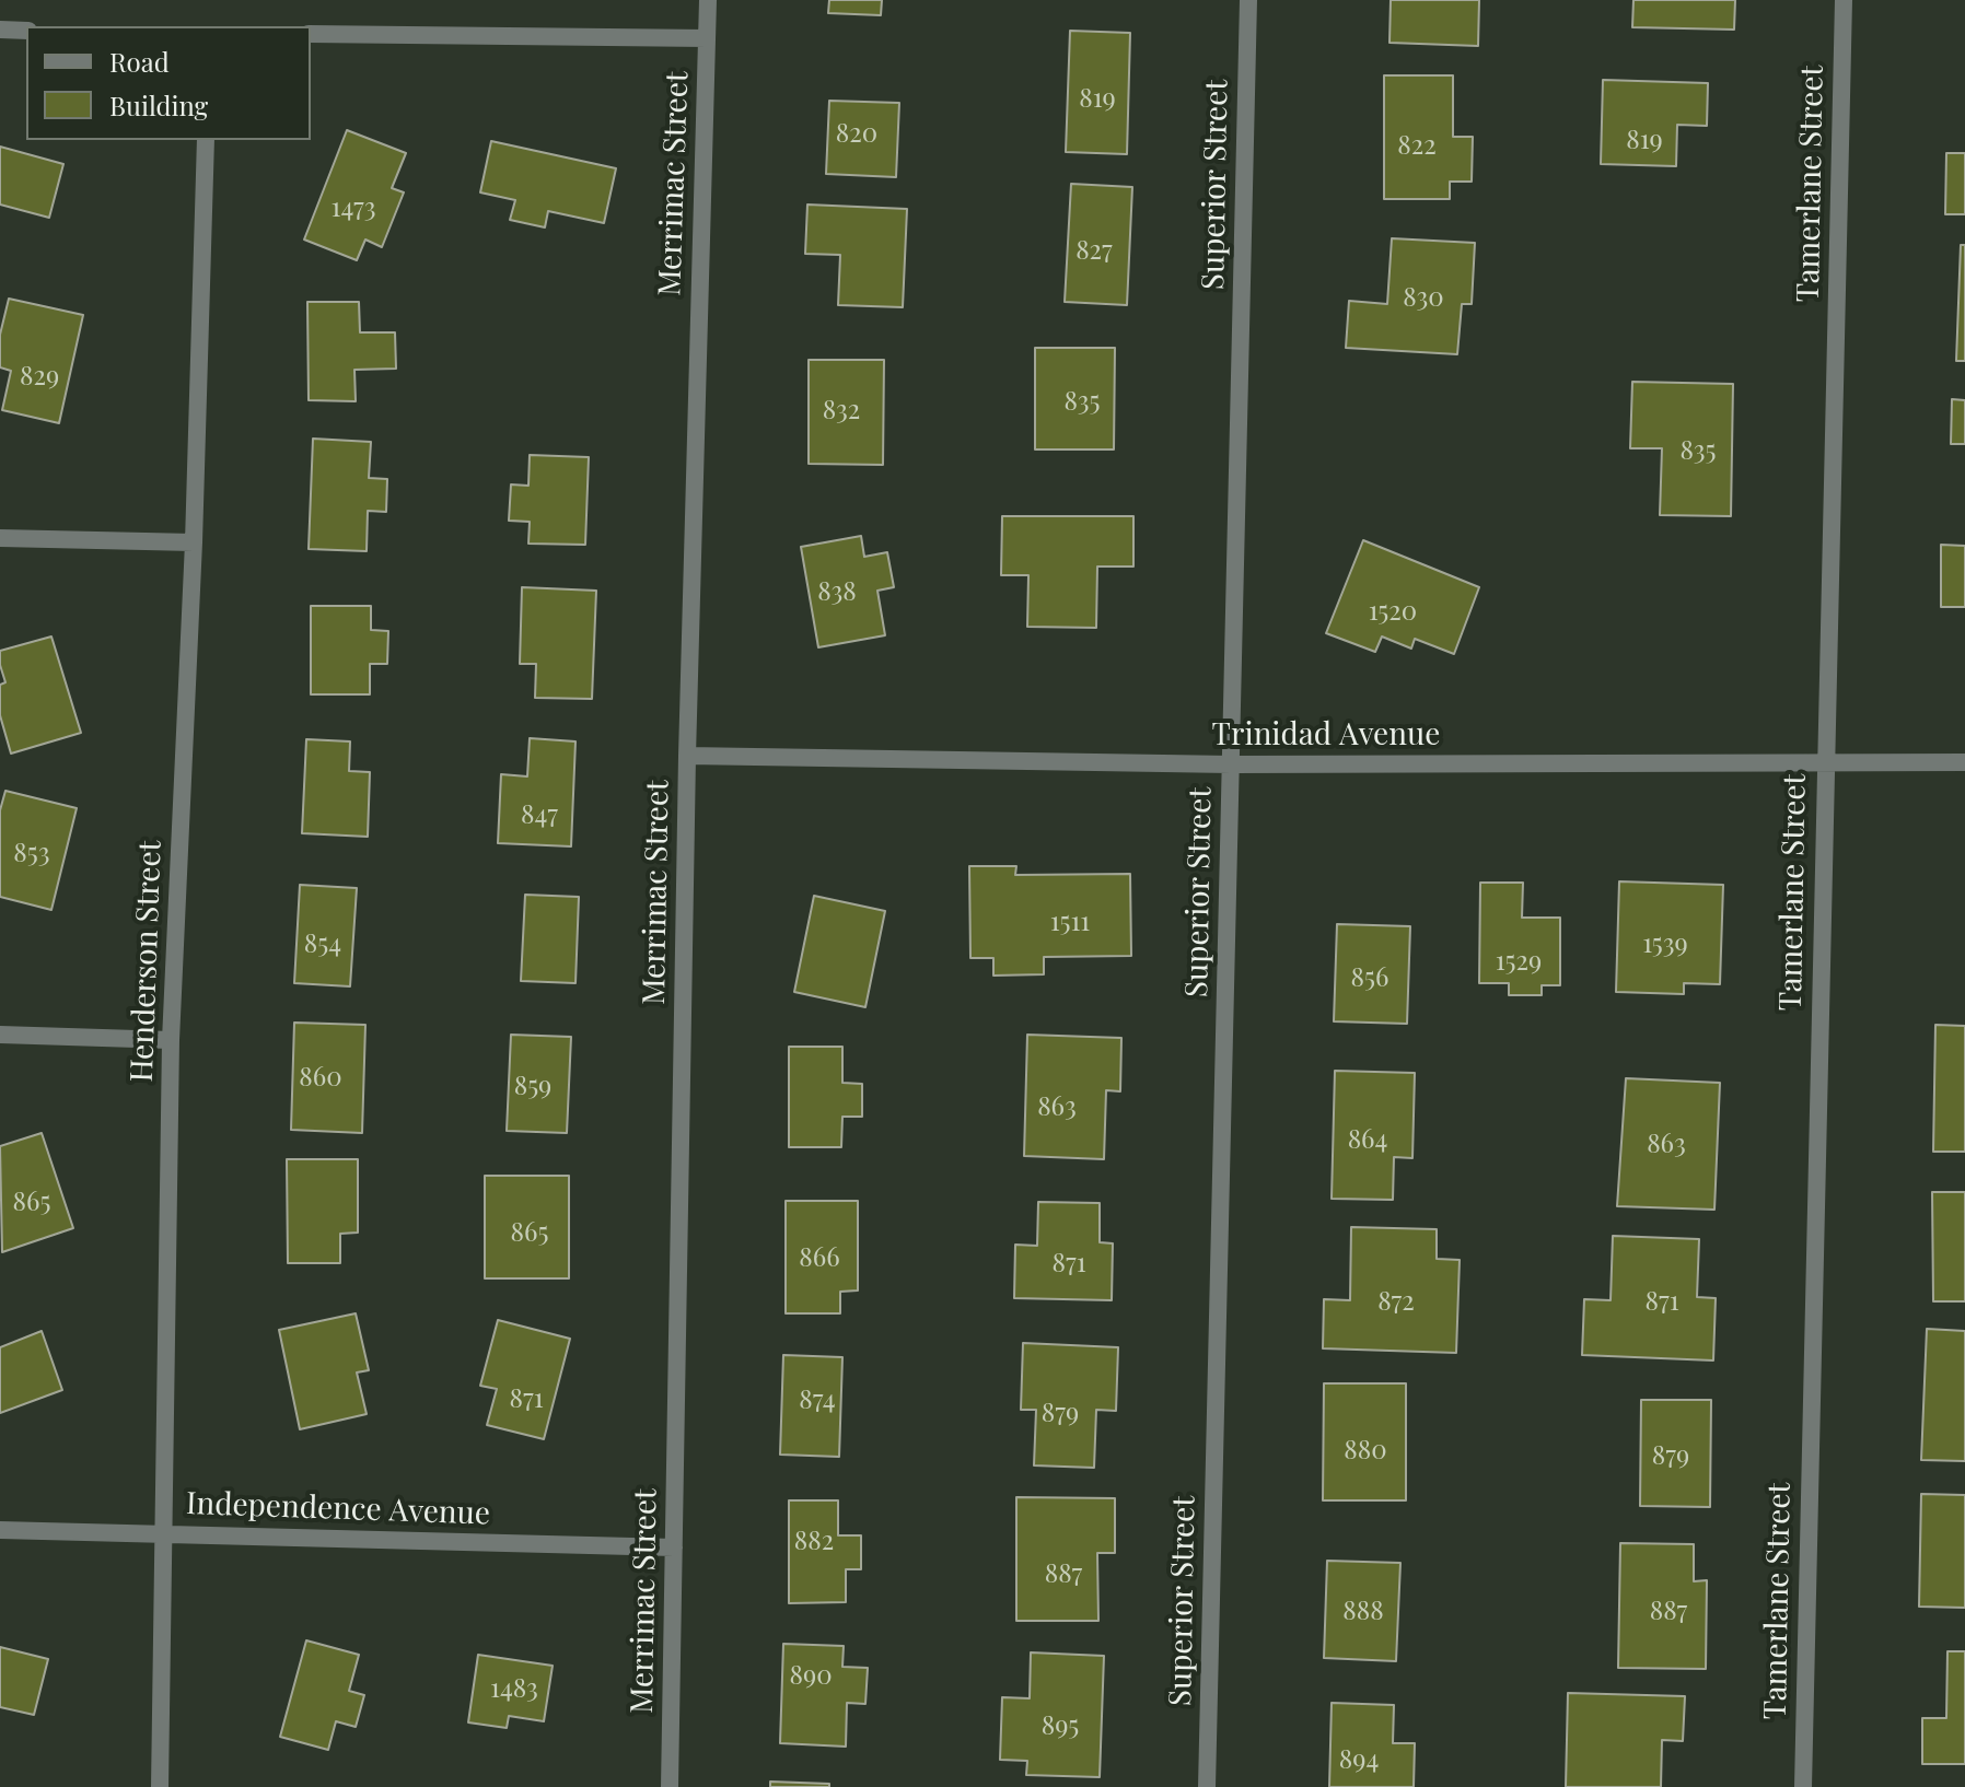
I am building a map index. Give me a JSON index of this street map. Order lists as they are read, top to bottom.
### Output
{
  "streets": {
    "street": [
      "Merrimac Street",
      "Tamerlane Street",
      "Superior Street",
      "Trinidad Avenue",
      "Henderson Street",
      "Independence Avenue"
    ]
  },
  "crossings": [
    ["Merrimac Street", "Trinidad Avenue"],
    ["Merrimac Street", "Independence Avenue"],
    ["Tamerlane Street", "Trinidad Avenue"],
    ["Superior Street", "Trinidad Avenue"],
    ["Henderson Street", "Independence Avenue"]
  ],
  "house_numbers": [
    "819",
    "820",
    "819",
    "822",
    "1473",
    "827",
    "830",
    "829",
    "835",
    "832",
    "835",
    "838",
    "1520",
    "847",
    "853",
    "1511",
    "854",
    "1539",
    "1529",
    "856",
    "860",
    "859",
    "863",
    "864",
    "863",
    "865",
    "865",
    "866",
    "871",
    "872",
    "871",
    "871",
    "874",
    "879",
    "880",
    "879",
    "882",
    "887",
    "888",
    "887",
    "890",
    "1483",
    "895",
    "894"
  ],
  "legend": ["Road", "Building"]
}
